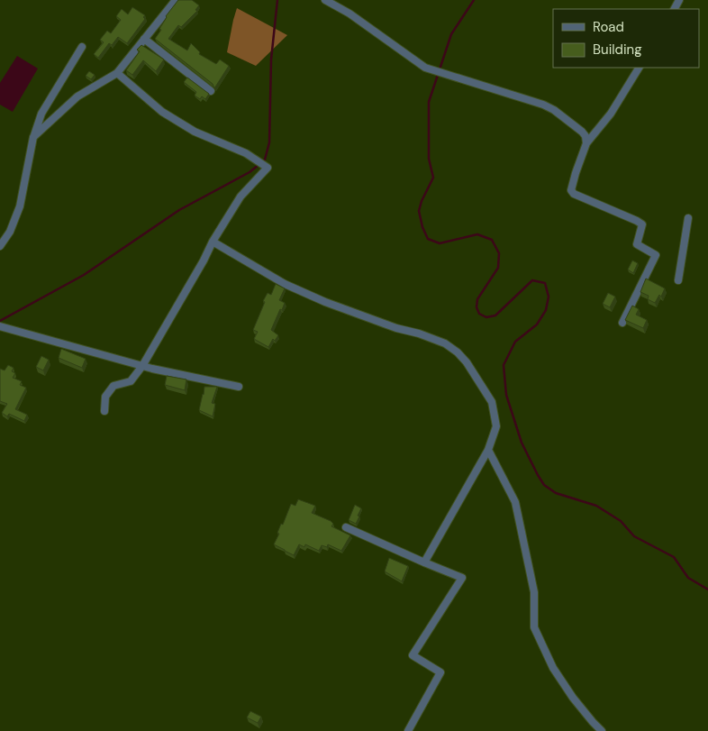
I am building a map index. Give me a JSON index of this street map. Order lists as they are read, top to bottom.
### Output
{
  "legend": ["Road", "Building"]
}
